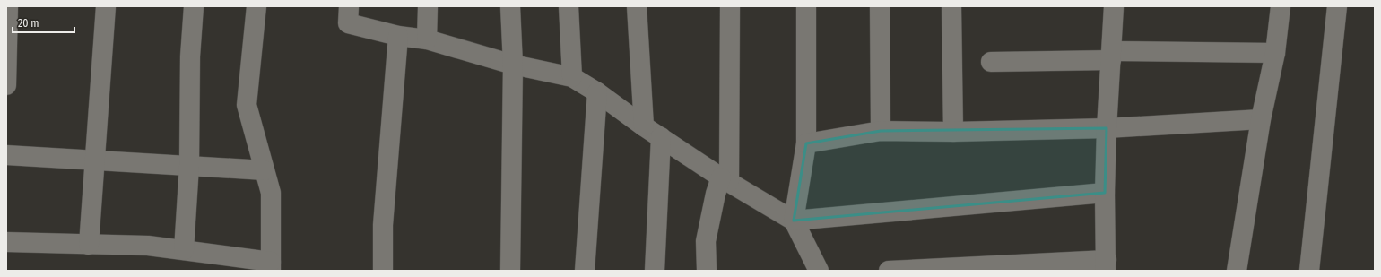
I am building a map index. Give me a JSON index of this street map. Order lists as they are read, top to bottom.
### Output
{
  "scale_bar": "20 m"
}
